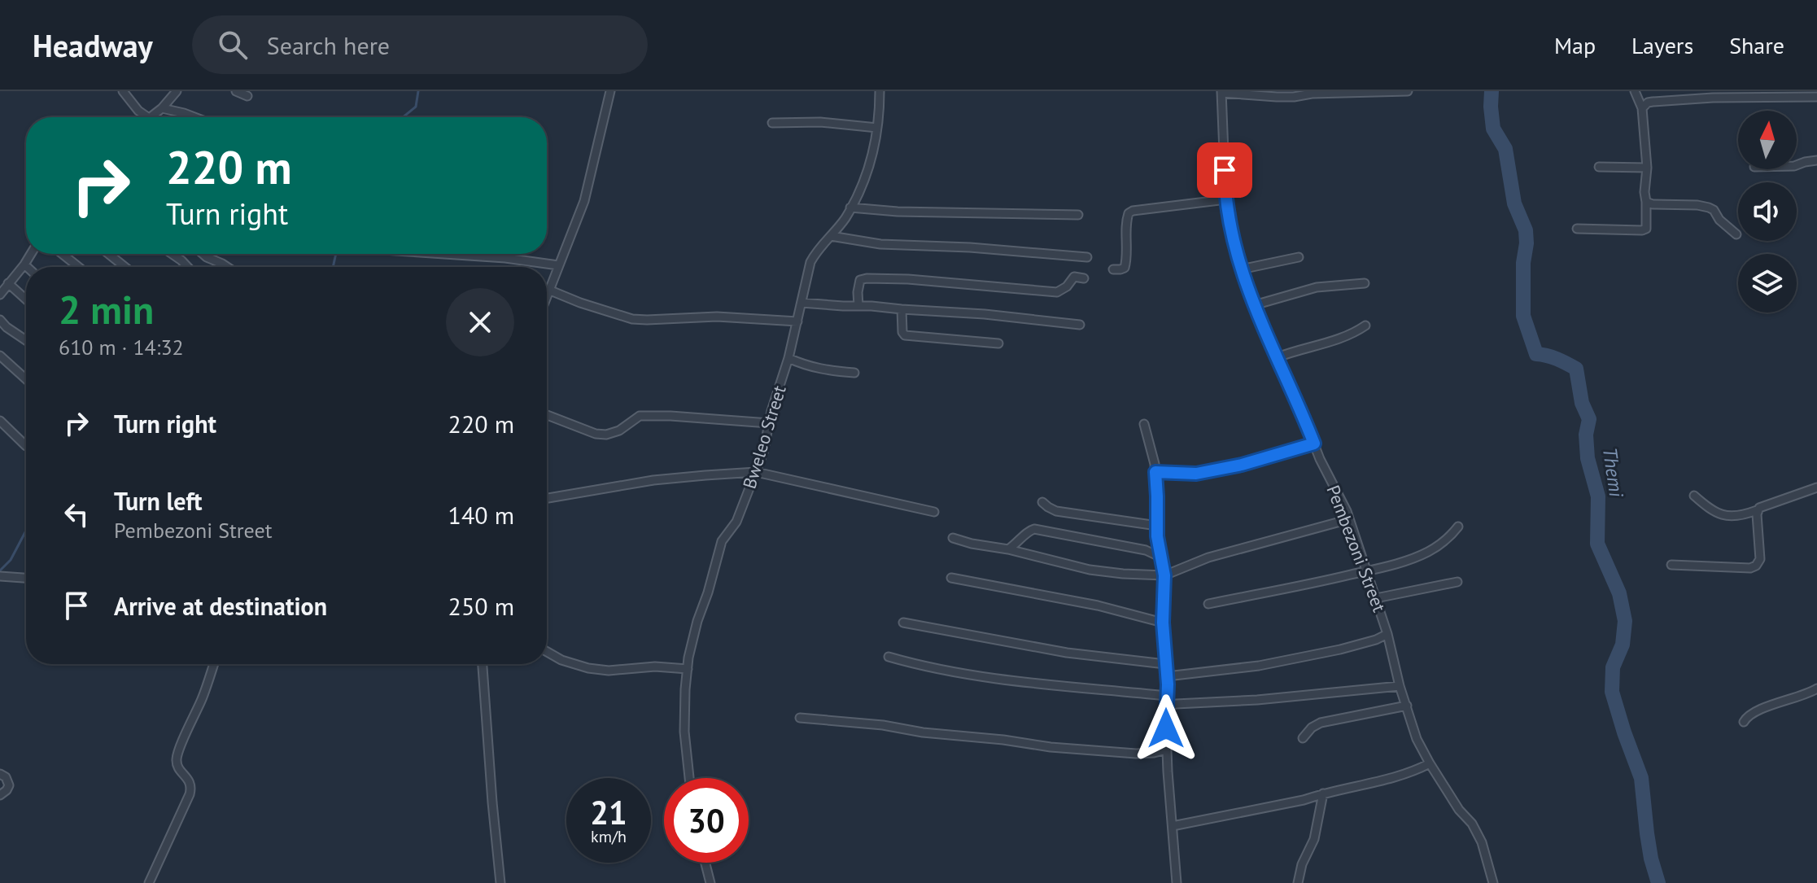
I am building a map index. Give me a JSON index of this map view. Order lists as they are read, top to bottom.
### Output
{
  "streets": {
    "street": ["Bweleo Street", "Pembezoni Street"]
  },
  "water": ["Themi"],
  "north": "top",
  "page": {
    "header": "Headway",
    "search": "Search here",
    "nav": ["Map", "Layers", "Share"],
    "turn": ["220 m", "Turn right"],
    "heading": ["2 min", "610 m · 14:32"],
    "list": [
      {
        "name": "Turn right",
        "value": "220 m"
      },
      {
        "name": "Turn left",
        "note": "Pembezoni Street",
        "value": "140 m"
      },
      {
        "name": "Arrive at destination",
        "value": "250 m"
      }
    ],
    "speed": "21 km/h",
    "limit": "30"
  }
}
